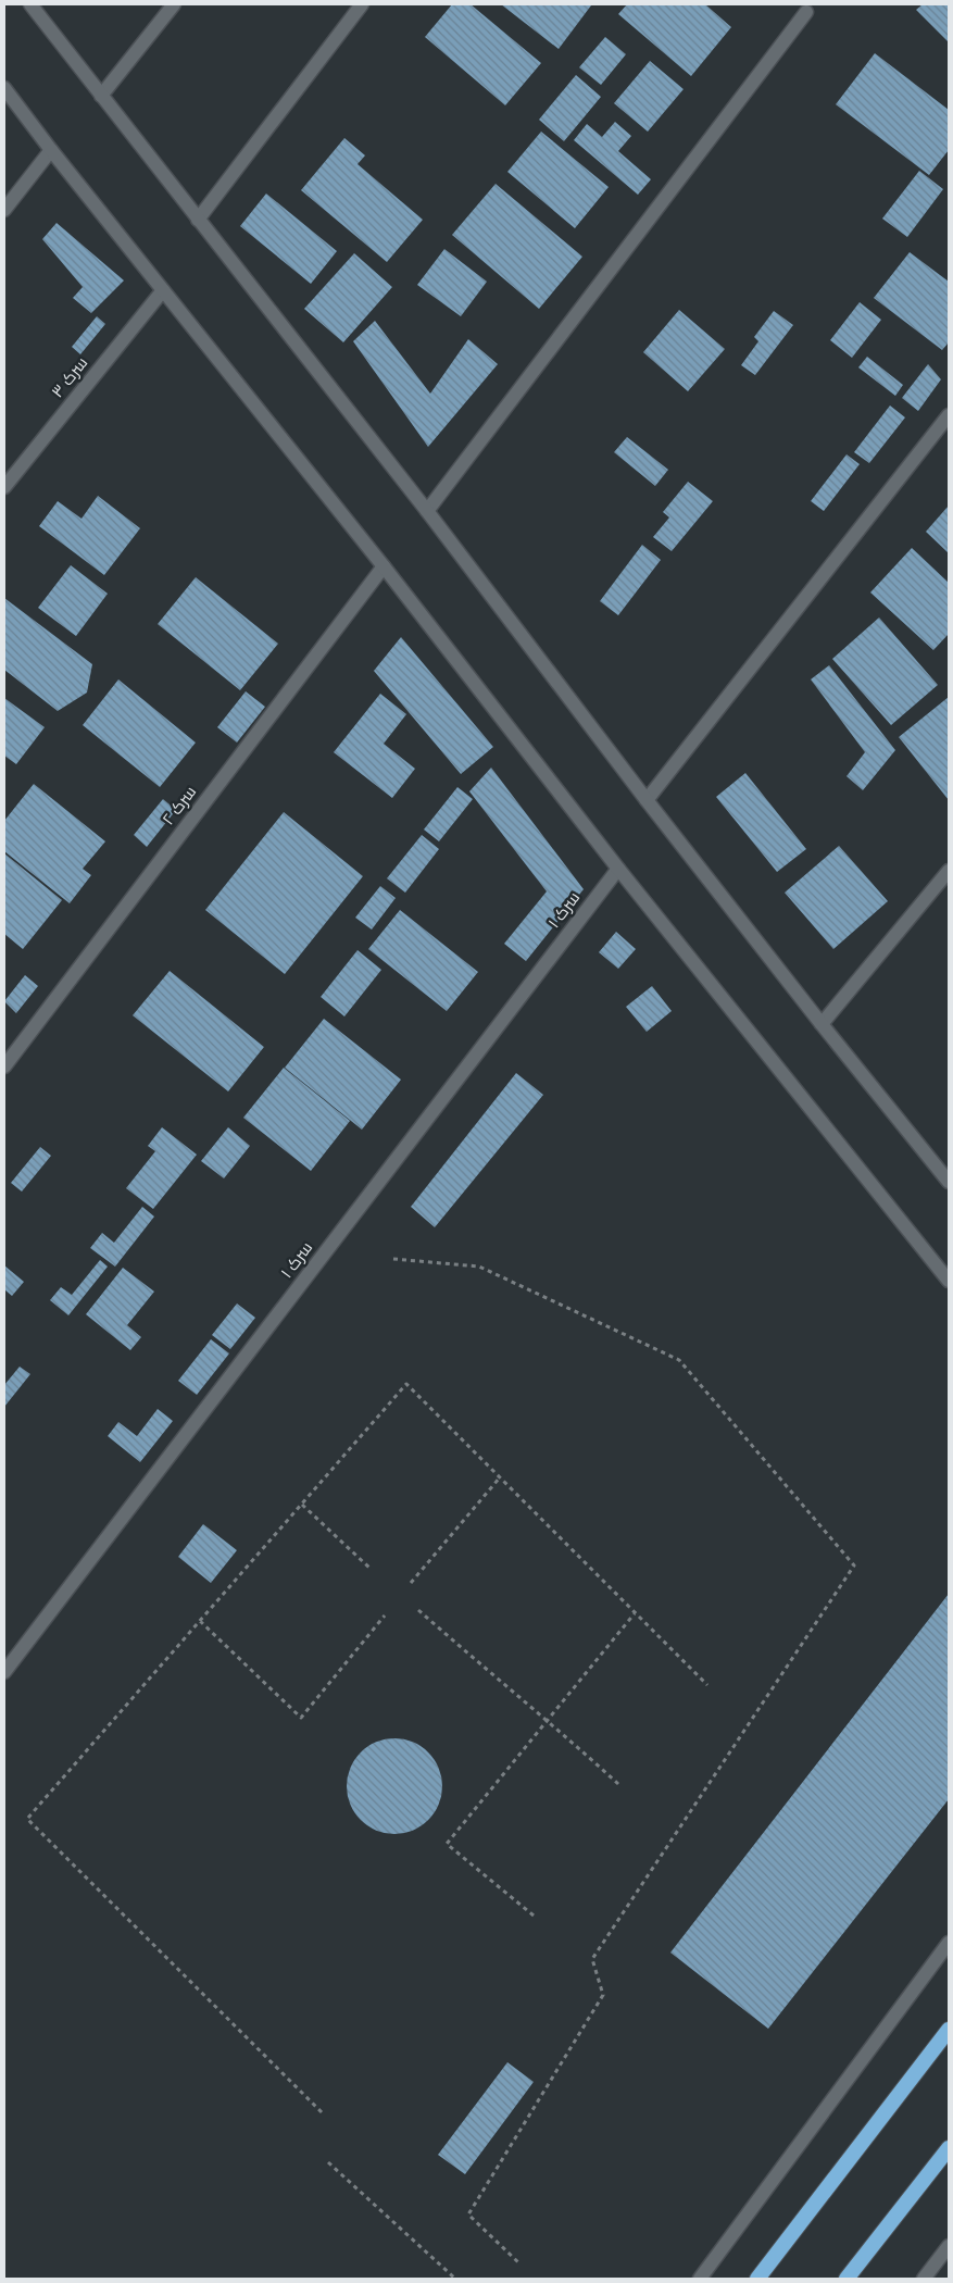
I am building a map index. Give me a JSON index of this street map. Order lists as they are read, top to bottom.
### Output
{
  "streets": {
    "street": ["سرک ۳", "سرک ۲", "سرک ۱"]
  }
}
